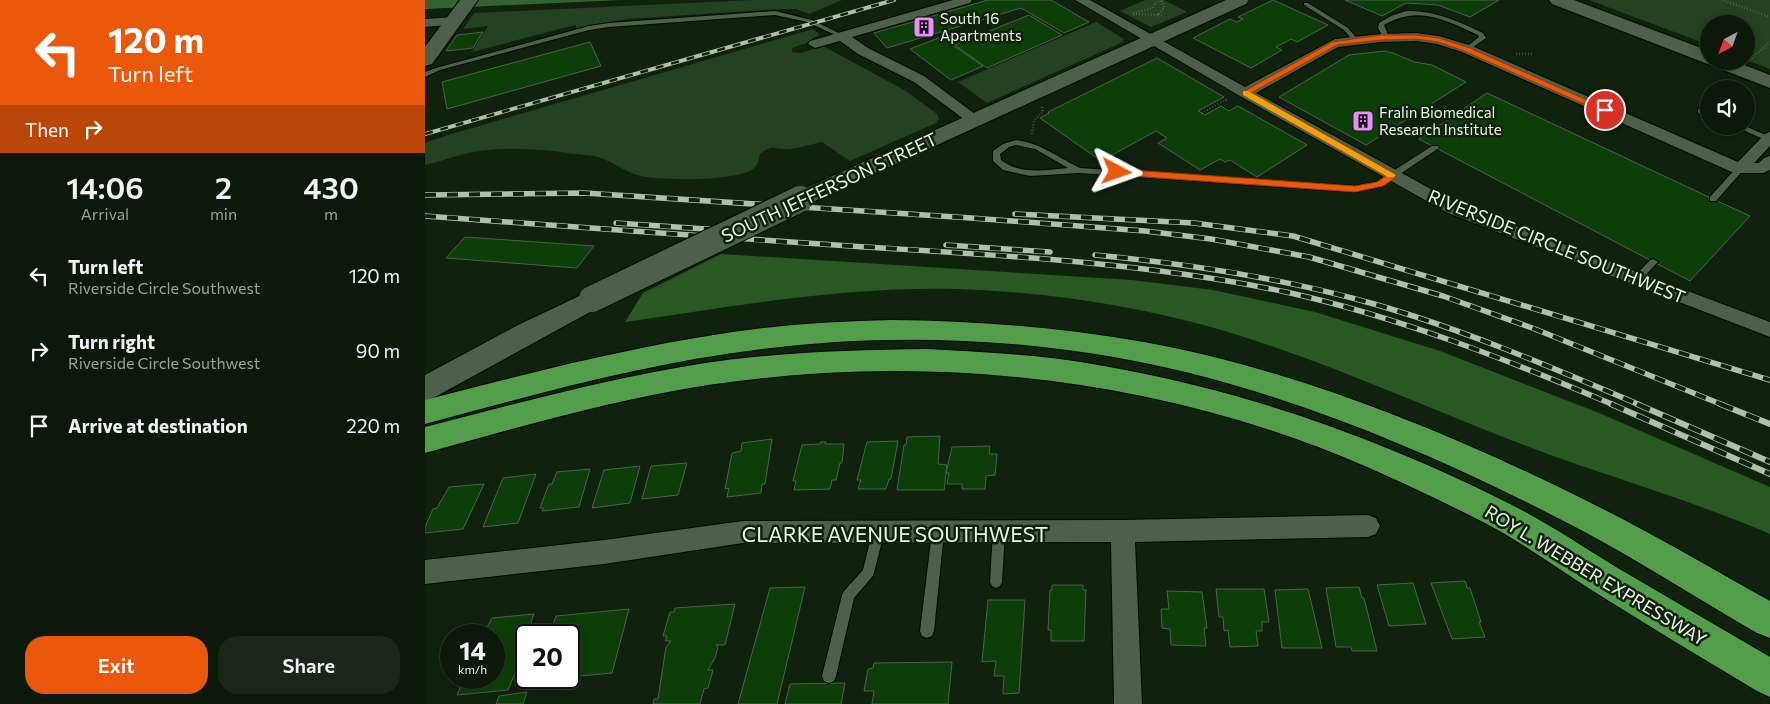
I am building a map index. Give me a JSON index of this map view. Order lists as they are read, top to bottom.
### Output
{
  "streets": {
    "highway": ["ROY L. WEBBER EXPRESSWAY"],
    "main road": ["SOUTH JEFFERSON STREET"],
    "street": ["RIVERSIDE CIRCLE SOUTHWEST", "CLARKE AVENUE SOUTHWEST"]
  },
  "crossings": [
    ["SOUTH JEFFERSON STREET", "RIVERSIDE CIRCLE SOUTHWEST"]
  ],
  "places": {
    "building": ["South 16 Apartments", "Fralin Biomedical Research Institute"]
  },
  "north": "bottom left",
  "page": {
    "turn": ["120 m", "Turn left"],
    "then": "Then",
    "eta": [
      "14:06",
      "Arrival",
      "2",
      "min",
      "430",
      "m"
    ],
    "list": [
      {
        "name": "Turn left",
        "note": "Riverside Circle Southwest",
        "value": "120 m"
      },
      {
        "name": "Turn right",
        "note": "Riverside Circle Southwest",
        "value": "90 m"
      },
      {
        "name": "Arrive at destination",
        "value": "220 m"
      }
    ],
    "speed": "14 km/h",
    "limit": "20",
    "buttons": ["Exit", "Share"]
  }
}
